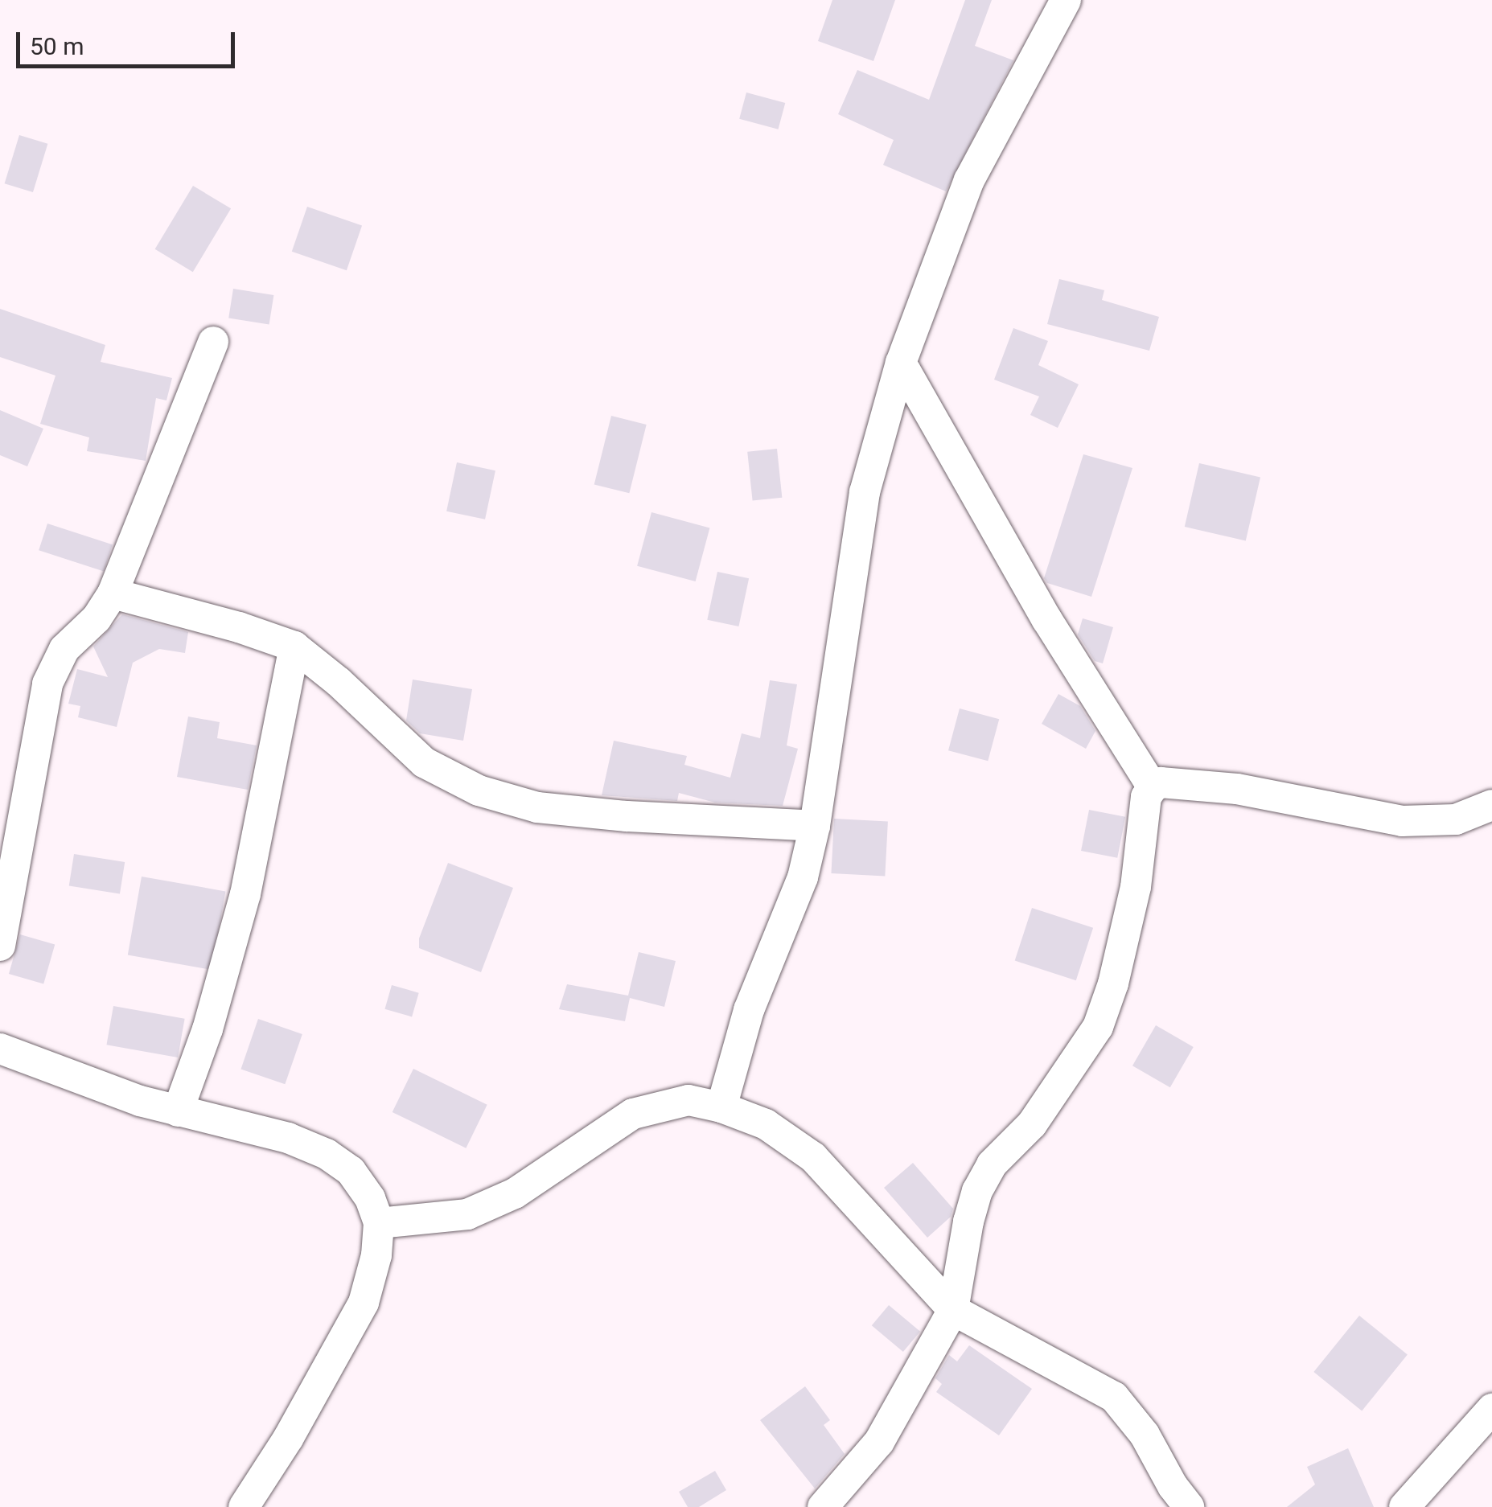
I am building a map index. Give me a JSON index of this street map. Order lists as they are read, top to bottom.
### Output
{
  "scale_bar": "50 m"
}
